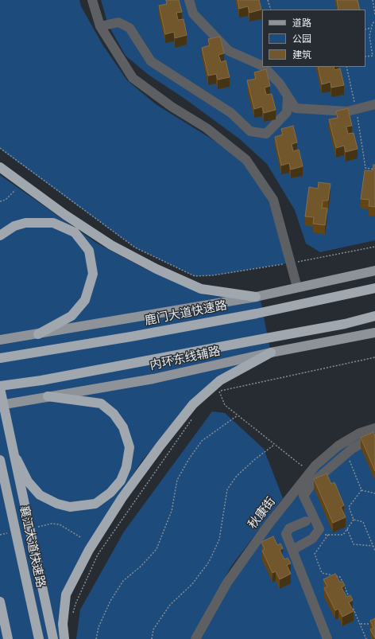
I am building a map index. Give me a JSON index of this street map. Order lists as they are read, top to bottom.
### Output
{
  "streets": {
    "highway": ["鹿门大道快速路", "襄江大道快速路"],
    "main road": ["内环东线辅路"],
    "street": ["秋康街"]
  },
  "legend": ["道路", "公园", "建筑"]
}
